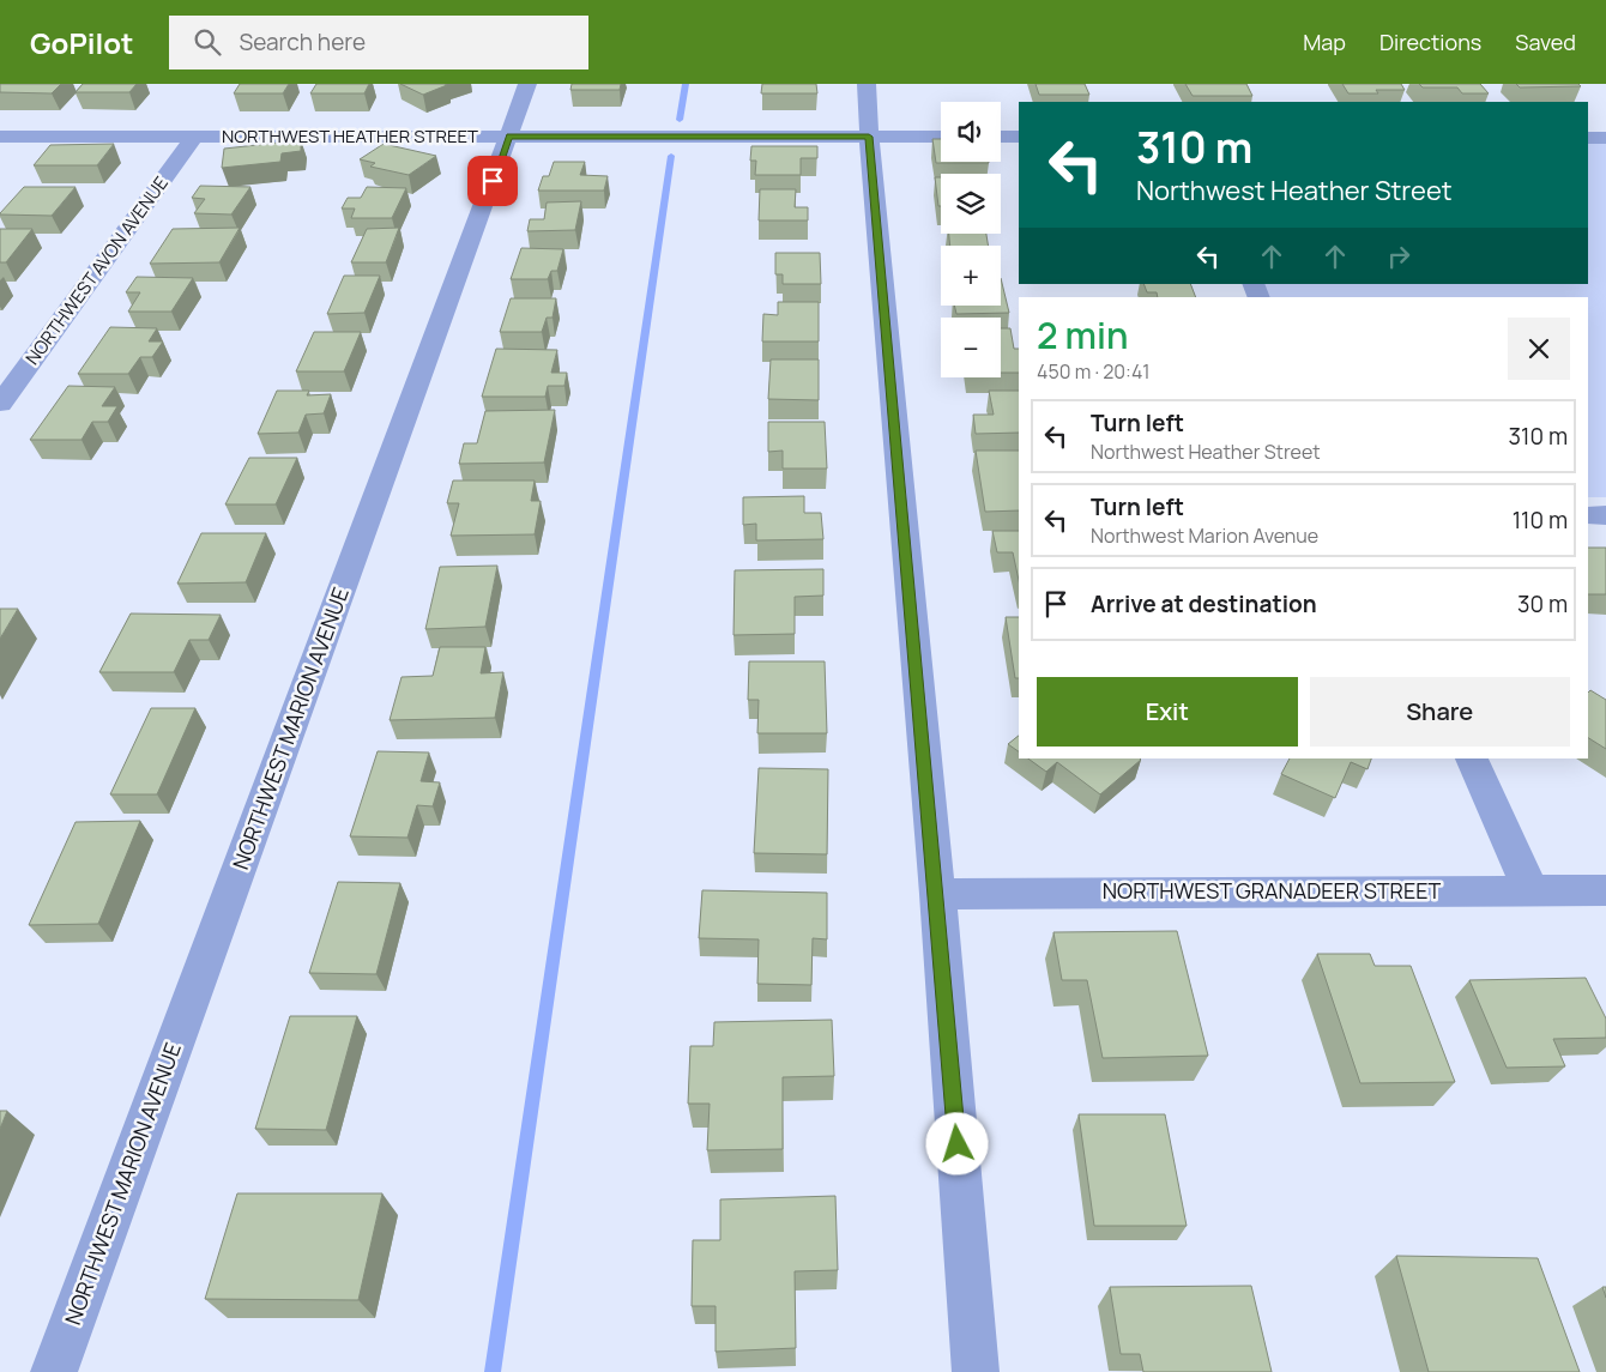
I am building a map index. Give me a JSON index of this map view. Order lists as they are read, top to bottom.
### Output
{
  "streets": {
    "street": [
      "NORTHWEST HEATHER STREET",
      "NORTHWEST AVON AVENUE",
      "NORTHWEST MARION AVENUE",
      "NORTHWEST GRANADEER STREET"
    ]
  },
  "crossings": [
    ["NORTHWEST HEATHER STREET", "NORTHWEST AVON AVENUE"],
    ["NORTHWEST HEATHER STREET", "NORTHWEST MARION AVENUE"]
  ],
  "page": {
    "header": "GoPilot",
    "search": "Search here",
    "nav": ["Map", "Directions", "Saved"],
    "map_buttons": ["+", "−"],
    "turn": ["310 m", "Northwest Heather Street"],
    "heading": ["2 min", "450 m · 20:41"],
    "list": [
      {
        "name": "Turn left",
        "note": "Northwest Heather Street",
        "value": "310 m"
      },
      {
        "name": "Turn left",
        "note": "Northwest Marion Avenue",
        "value": "110 m"
      },
      {
        "name": "Arrive at destination",
        "value": "30 m"
      }
    ],
    "buttons": ["Exit", "Share"]
  }
}
